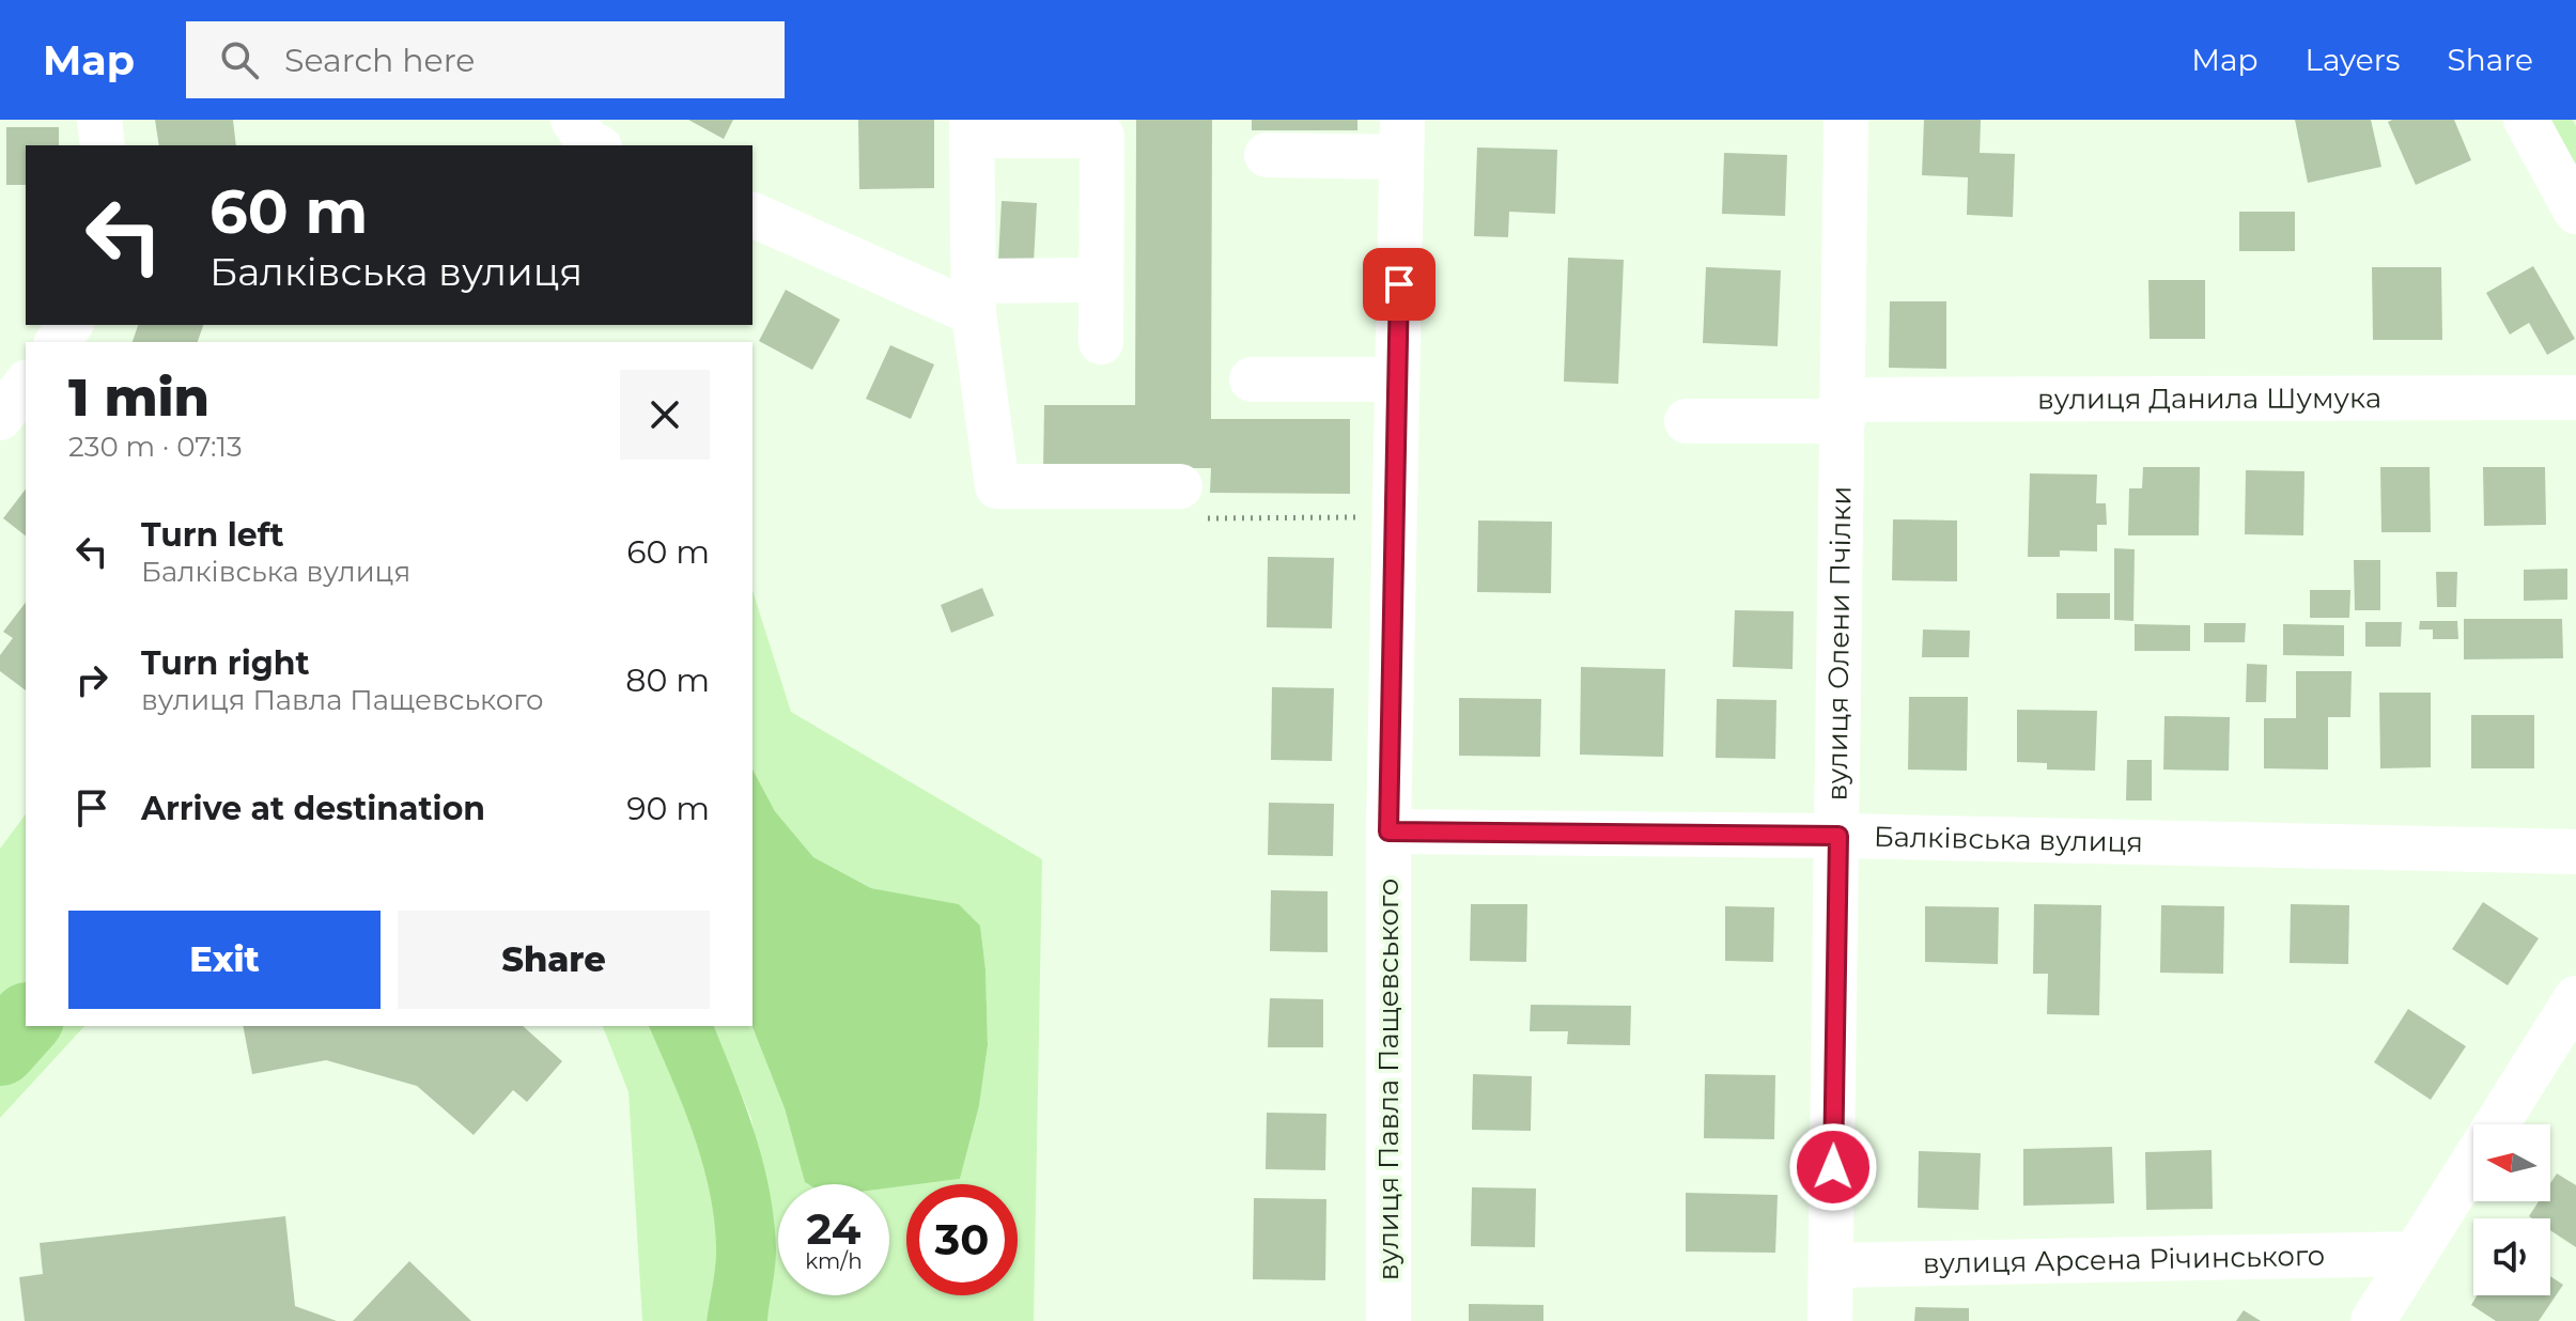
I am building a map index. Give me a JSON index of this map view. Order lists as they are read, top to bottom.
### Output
{
  "streets": {
    "street": [
      "вулиця Данила Шумука",
      "вулиця Олени Пчілки",
      "Балківська вулиця",
      "вулиця Павла Пащевського",
      "вулиця Арсена Річинського"
    ]
  },
  "crossings": [
    ["вулиця Данила Шумука", "вулиця Олени Пчілки"],
    ["вулиця Олени Пчілки", "Балківська вулиця"],
    ["вулиця Олени Пчілки", "вулиця Арсена Річинського"],
    ["Балківська вулиця", "вулиця Павла Пащевського"]
  ],
  "north": "left",
  "page": {
    "header": "Map",
    "search": "Search here",
    "nav": ["Map", "Layers", "Share"],
    "turn": ["60 m", "Балківська вулиця"],
    "heading": ["1 min", "230 m · 07:13"],
    "list": [
      {
        "name": "Turn left",
        "note": "Балківська вулиця",
        "value": "60 m"
      },
      {
        "name": "Turn right",
        "note": "вулиця Павла Пащевського",
        "value": "80 m"
      },
      {
        "name": "Arrive at destination",
        "value": "90 m"
      }
    ],
    "buttons": ["Exit", "Share"],
    "speed": "24 km/h",
    "limit": "30"
  }
}
